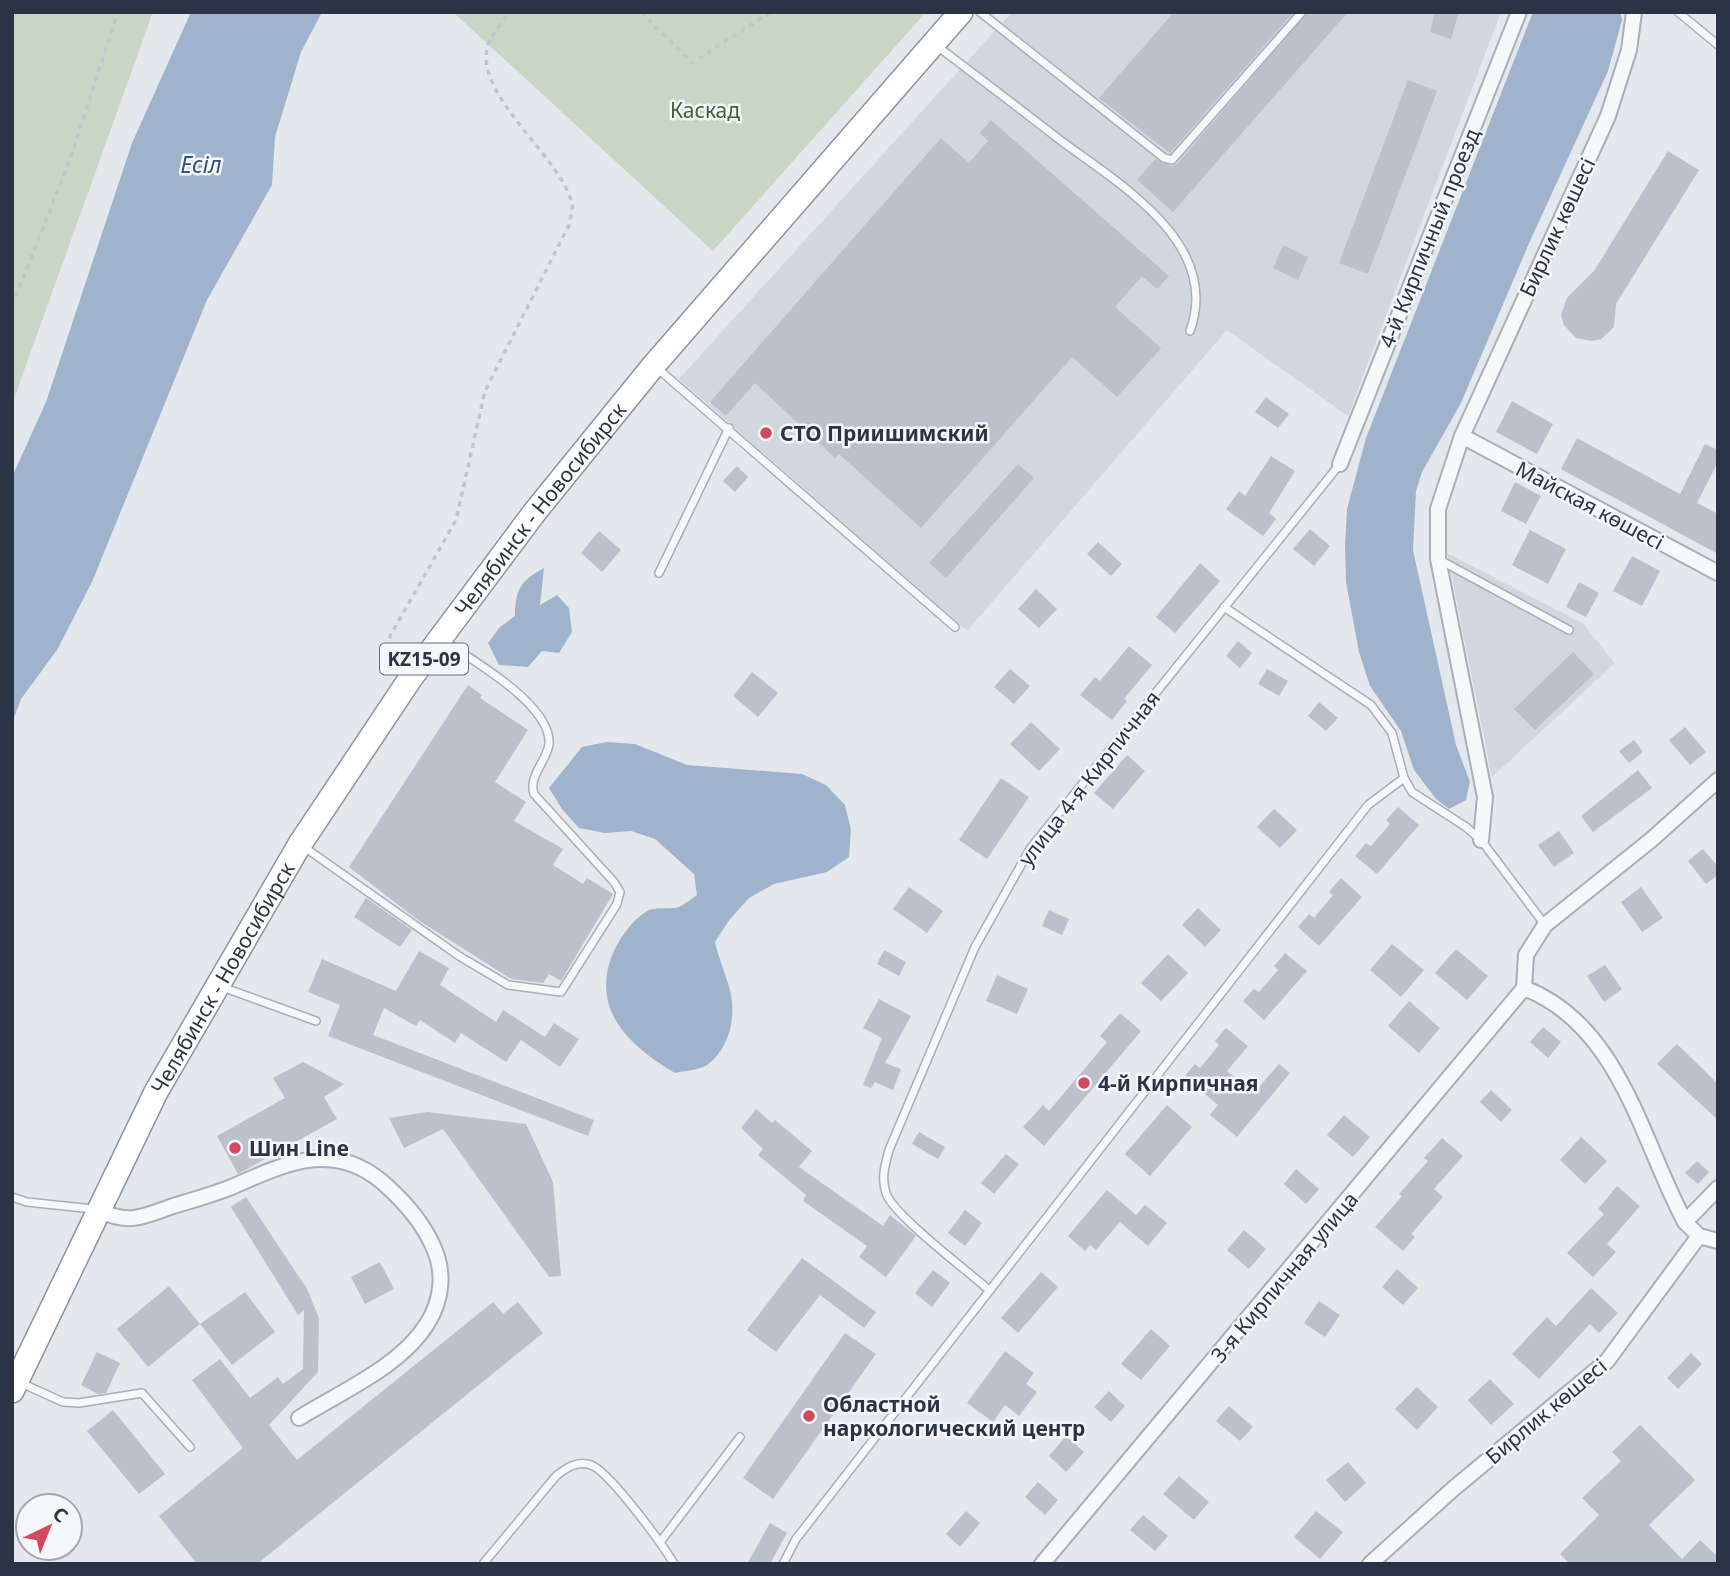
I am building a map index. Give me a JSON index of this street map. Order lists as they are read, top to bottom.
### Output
{
  "streets": {
    "highway": ["Челябинск - Новосибирск", "KZ15-09"],
    "street": [
      "Бирлик көшесі",
      "4-й Кирпичный проезд",
      "Майская көшесі",
      "3-я Кирпичная улица"
    ],
    "lane": ["улица 4-я Кирпичная"]
  },
  "crossings": [
    ["Бирлик көшесі", "Майская көшесі"],
    ["4-й Кирпичный проезд", "улица 4-я Кирпичная"]
  ],
  "water": ["Есіл"],
  "parks": ["Каскад"],
  "places": [
    "СТО Приишимский",
    "4-й Кирпичная",
    "Шин Line",
    "Областной наркологический центр"
  ],
  "north": "top right"
}
